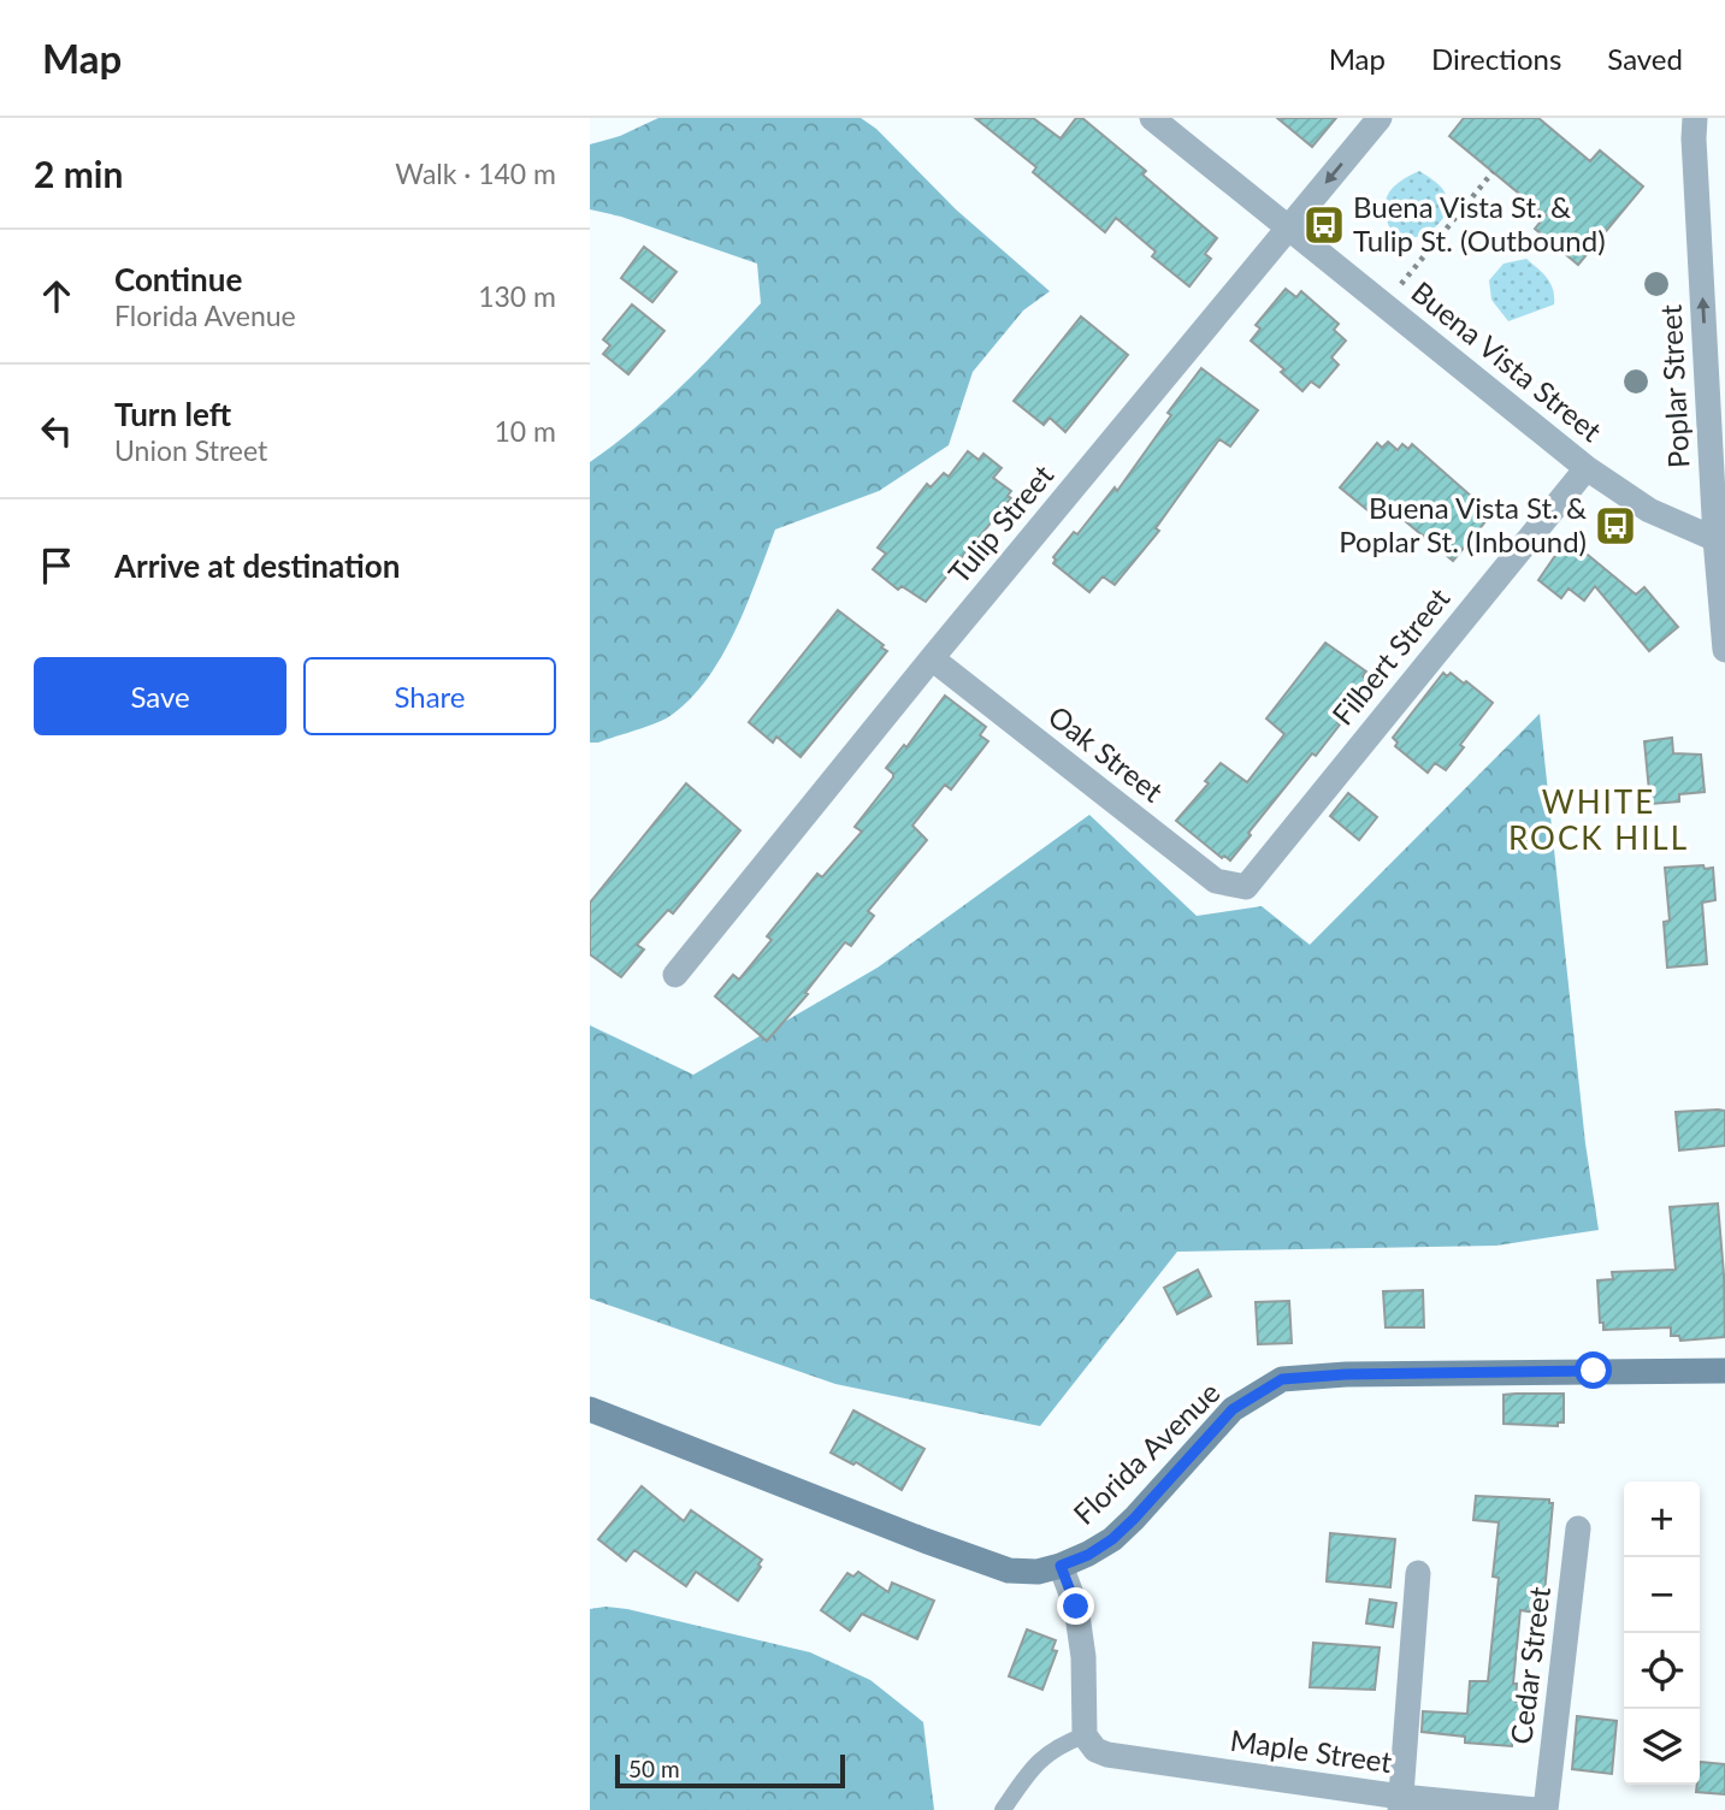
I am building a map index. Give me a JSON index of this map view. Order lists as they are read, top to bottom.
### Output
{
  "streets": {
    "main road": ["Florida Avenue"],
    "street": [
      "Buena Vista Street",
      "Poplar Street",
      "Tulip Street",
      "Filbert Street",
      "Oak Street",
      "Cedar Street",
      "Maple Street"
    ]
  },
  "crossings": [
    ["Buena Vista Street", "Poplar Street"],
    ["Buena Vista Street", "Tulip Street"],
    ["Buena Vista Street", "Filbert Street"],
    ["Tulip Street", "Oak Street"],
    ["Filbert Street", "Oak Street"]
  ],
  "one_way": ["Poplar Street"],
  "districts": ["WHITE ROCK HILL"],
  "places": {
    "bus stop": ["Buena Vista St. & Tulip St. (Outbound)", "Buena Vista St. & Poplar St. (Inbound)"]
  },
  "scale_bar": "50 m",
  "page": {
    "header": "Map",
    "nav": ["Map", "Directions", "Saved"],
    "heading": ["2 min", "Walk · 140 m"],
    "list": [
      ["Continue", "Florida Avenue", "130 m"],
      ["Turn left", "Union Street", "10 m"],
      "Arrive at destination"
    ],
    "buttons": ["Save", "Share"],
    "map_buttons": ["+", "−"],
    "scale": "50 m"
  }
}
